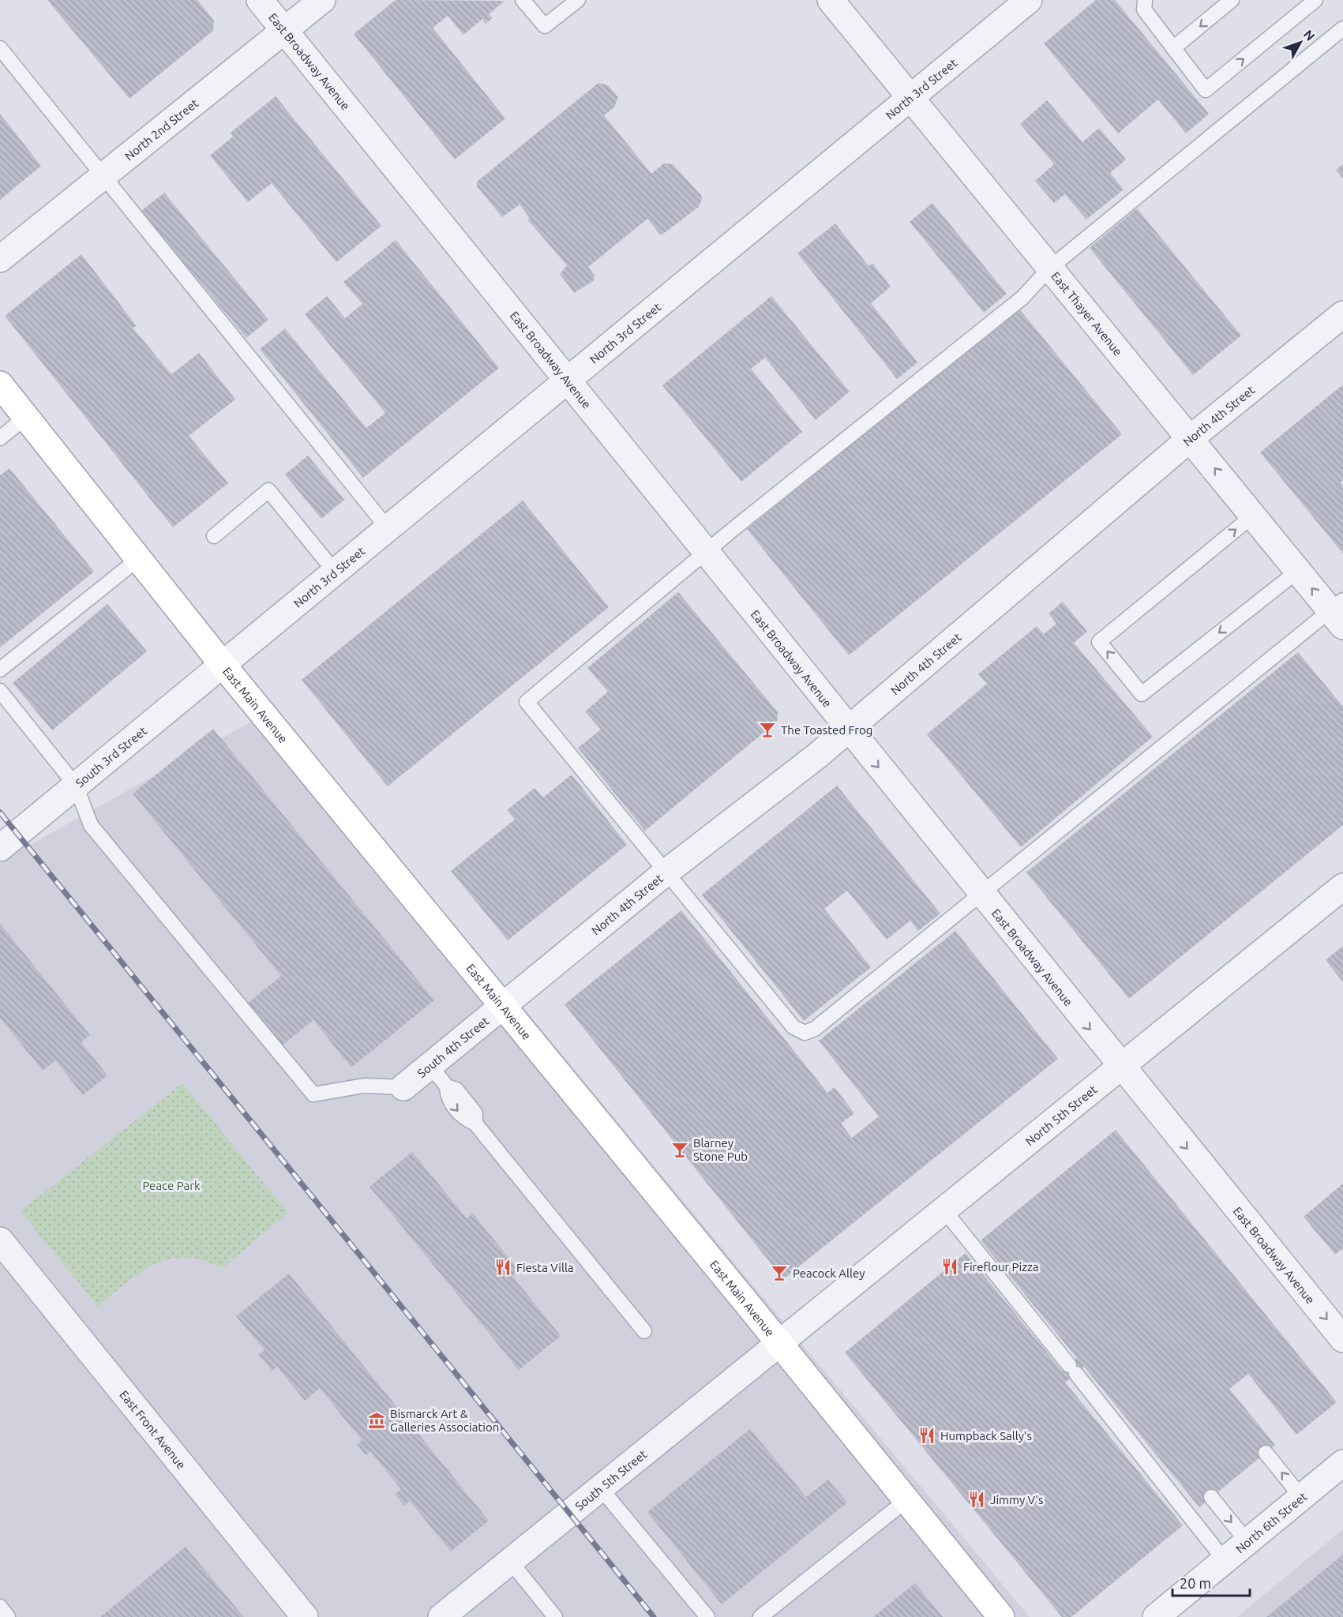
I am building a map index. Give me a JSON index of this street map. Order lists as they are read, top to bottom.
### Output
{
  "streets": {
    "main road": ["East Main Avenue"],
    "street": [
      "East Broadway Avenue",
      "North 3rd Street",
      "North 2nd Street",
      "East Thayer Avenue",
      "North 4th Street",
      "South 3rd Street",
      "South 4th Street",
      "North 5th Street",
      "East Front Avenue",
      "South 5th Street",
      "North 6th Street"
    ]
  },
  "crossings": [
    ["East Broadway Avenue", "North 3rd Street"],
    ["East Broadway Avenue", "North 2nd Street"],
    ["East Broadway Avenue", "North 4th Street"],
    ["East Broadway Avenue", "North 5th Street"],
    ["North 3rd Street", "East Thayer Avenue"],
    ["North 3rd Street", "East Main Avenue"],
    ["North 3rd Street", "South 3rd Street"],
    ["East Thayer Avenue", "North 4th Street"],
    ["North 4th Street", "East Main Avenue"],
    ["North 4th Street", "South 4th Street"],
    ["East Main Avenue", "South 3rd Street"],
    ["East Main Avenue", "South 4th Street"],
    ["East Main Avenue", "North 5th Street"],
    ["East Main Avenue", "South 5th Street"],
    ["North 5th Street", "South 5th Street"]
  ],
  "one_way": ["East Broadway Avenue"],
  "parks": ["Peace Park"],
  "places": {
    "bar": ["The Toasted Frog", "Blarney Stone Pub", "Peacock Alley"],
    "restaurant": [
      "Fireflour Pizza",
      "Fiesta Villa",
      "Humpback Sally's",
      "Jimmy V's"
    ],
    "museum": ["Bismarck Art & Galleries Association"]
  },
  "scale_bar": "20 m",
  "north": "top right"
}
